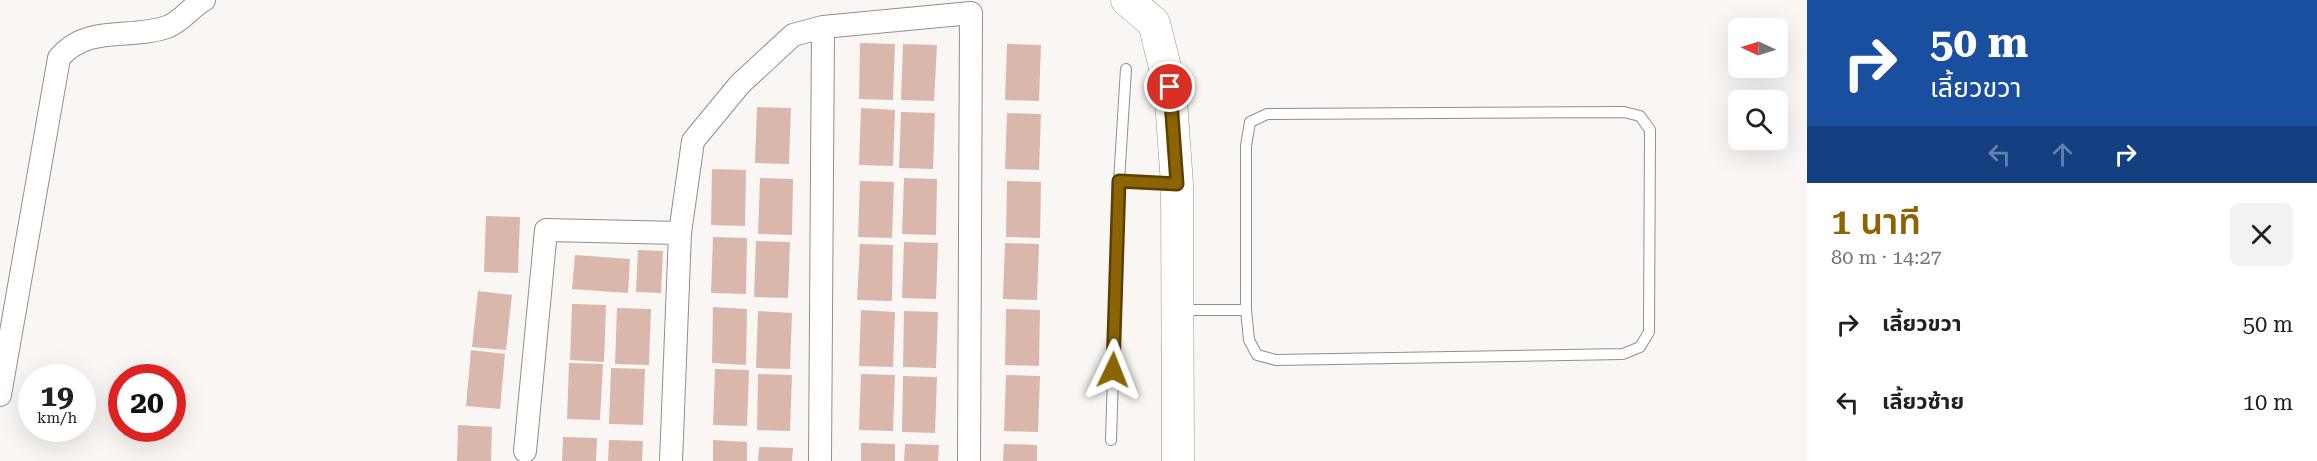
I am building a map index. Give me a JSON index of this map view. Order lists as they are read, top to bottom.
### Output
{
  "north": "left",
  "page": {
    "turn": ["50 m", "เลี้ยวขวา"],
    "heading": ["1 นาที", "80 m · 14:27"],
    "list": [
      {
        "name": "เลี้ยวขวา",
        "value": "50 m"
      },
      {
        "name": "เลี้ยวซ้าย",
        "value": "10 m"
      }
    ],
    "speed": "19 km/h",
    "limit": "20"
  }
}
